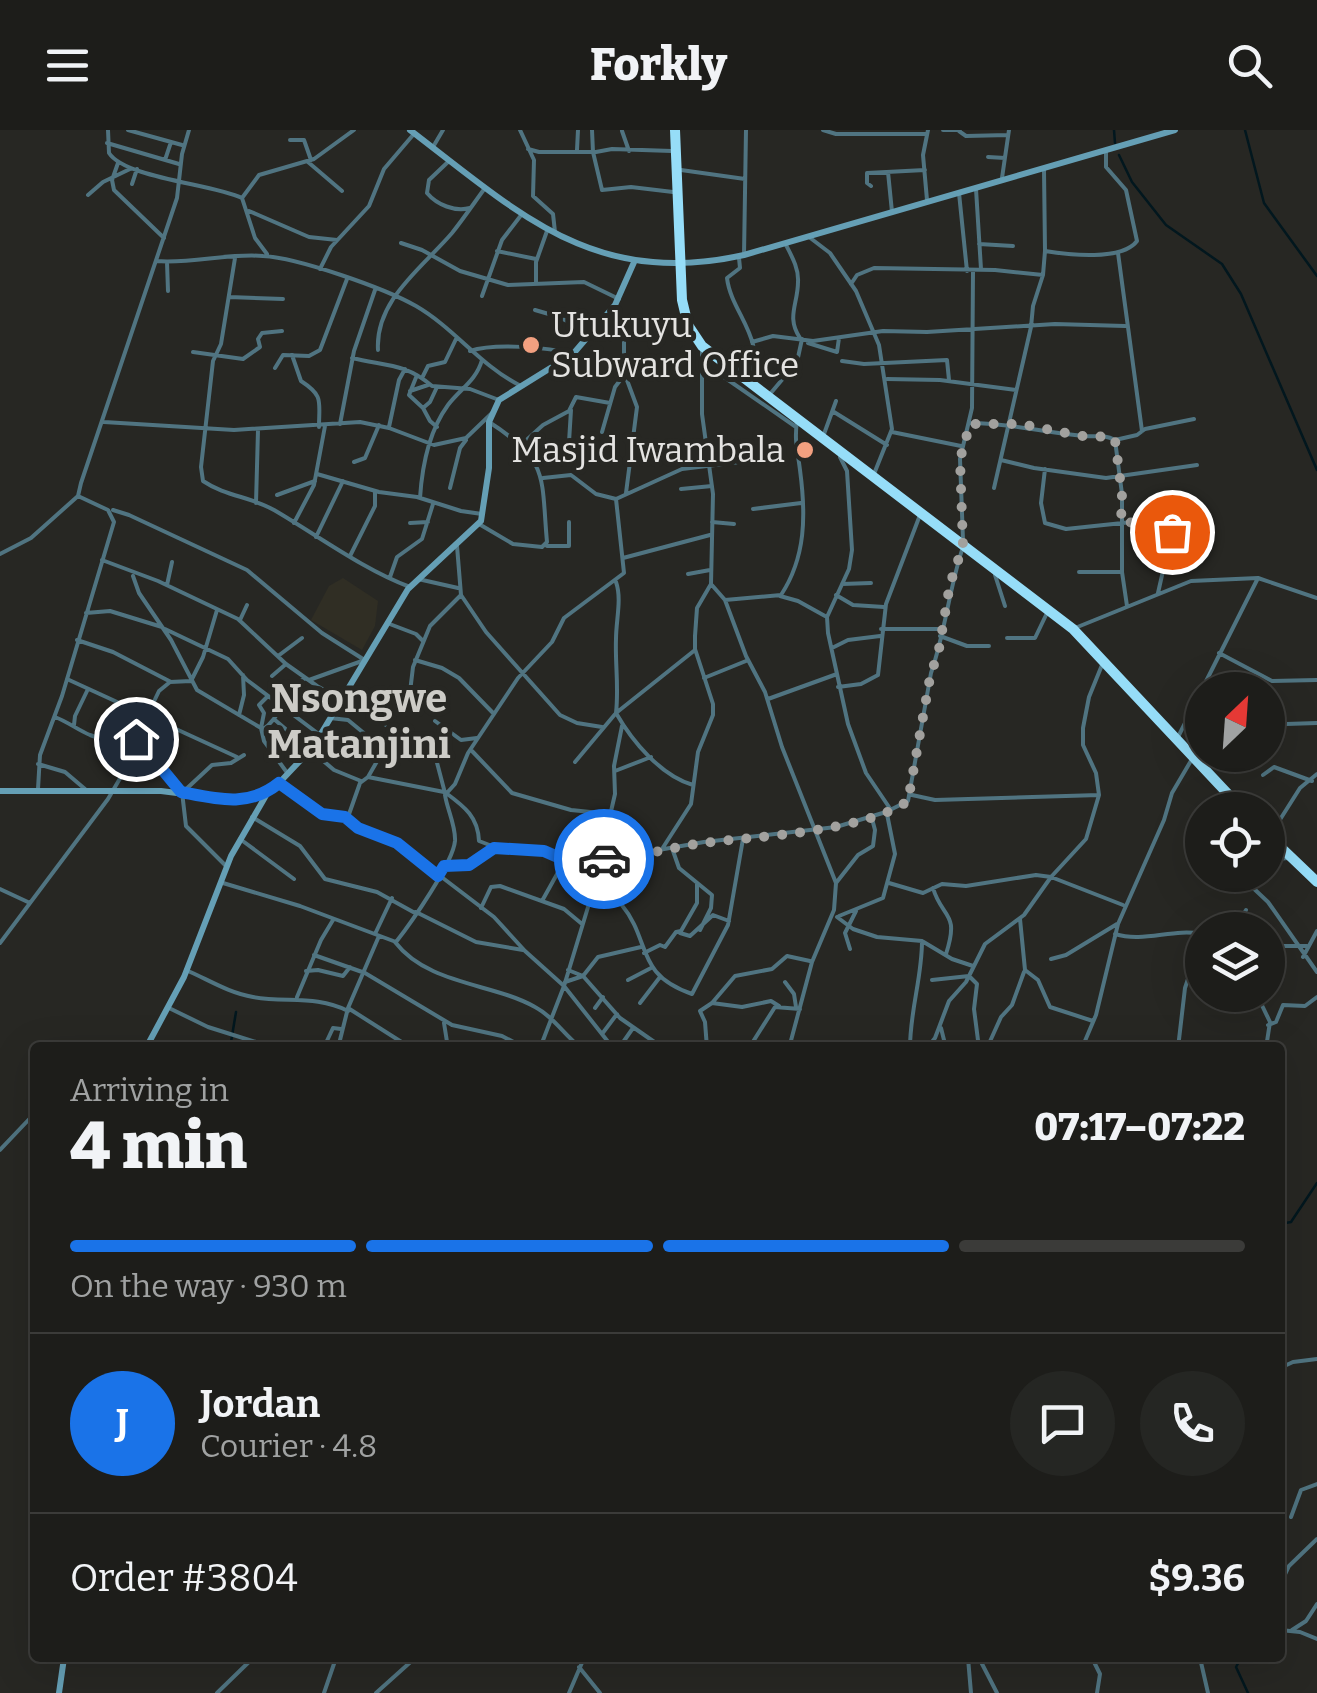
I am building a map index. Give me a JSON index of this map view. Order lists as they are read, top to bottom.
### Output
{
  "districts": ["Nsongwe Matanjini"],
  "places": ["Utukuyu Subward Office", "Masjid Iwambala"],
  "north": "top right",
  "page": {
    "header": "Forkly",
    "heading": ["4 min", "Arriving in", "07:17–07:22"],
    "panel": [
      "Jordan",
      "Courier · 4.8",
      "Order #3804",
      "$9.36"
    ],
    "bar": "On the way · 930 m",
    "round": "J"
  }
}
